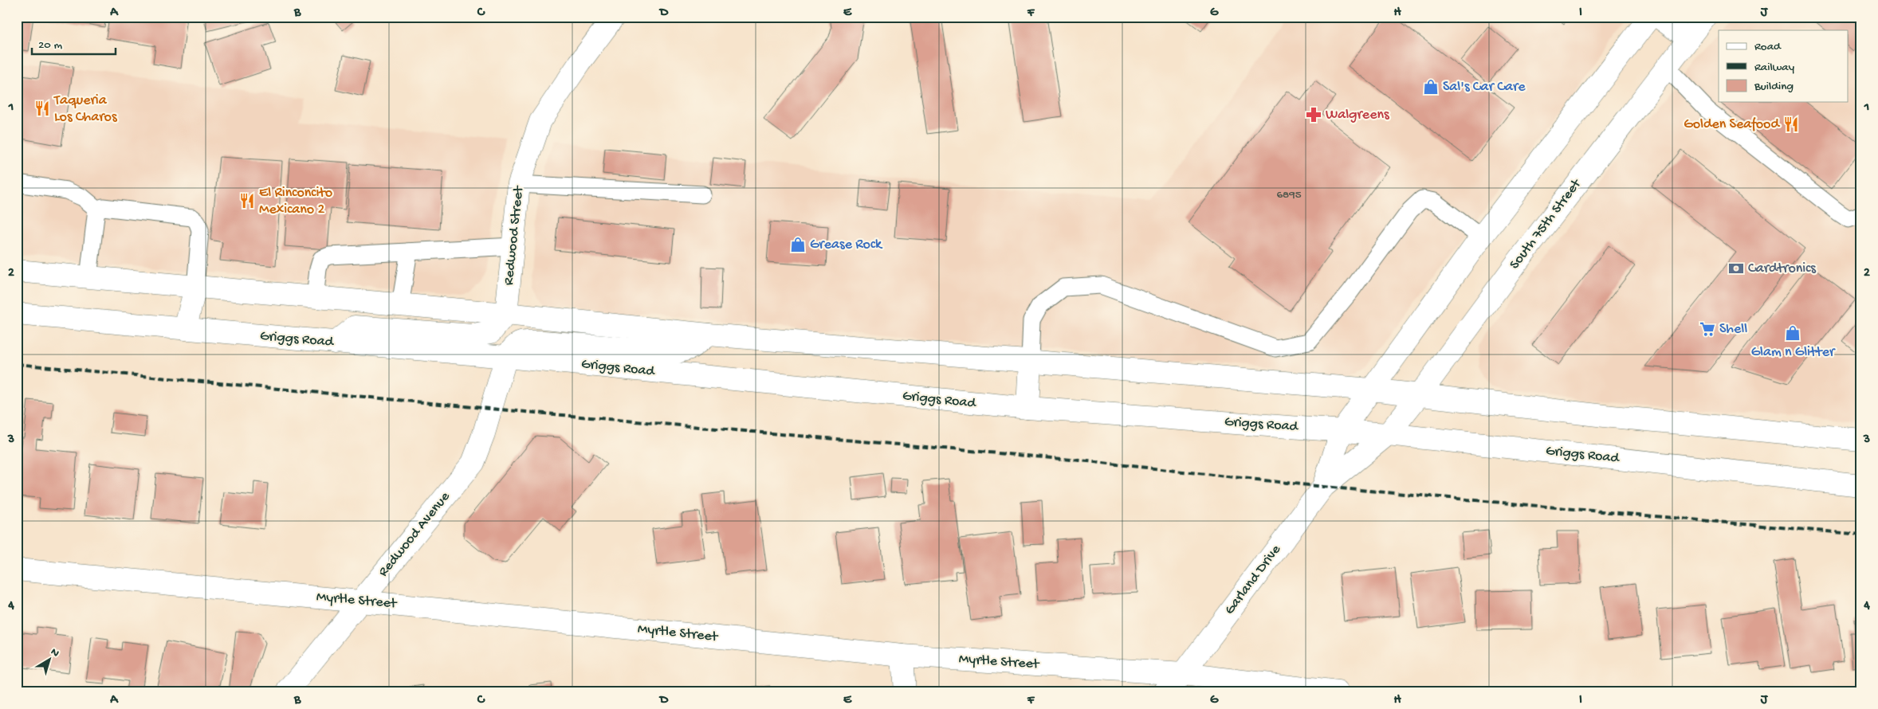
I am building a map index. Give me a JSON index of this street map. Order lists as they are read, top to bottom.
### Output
{
  "streets": {
    "main road": [
      "South 75th Street",
      "Redwood Street",
      "Griggs Road",
      "Redwood Avenue",
      "Garland Drive",
      "Myrtle Street"
    ]
  },
  "crossings": [
    ["South 75th Street", "Griggs Road"],
    ["South 75th Street", "Garland Drive"],
    ["Griggs Road", "Redwood Avenue"],
    ["Griggs Road", "Garland Drive"],
    ["Redwood Avenue", "Myrtle Street"],
    ["Garland Drive", "Myrtle Street"]
  ],
  "places": {
    "shop": ["Sal's Car Care", "Grease Rock", "Glam n Glitter"],
    "restaurant": ["Taqueria Los Charos", "Golden Seafood", "El Rinconcito Mexicano 2"],
    "pharmacy": ["Walgreens"],
    "bank": ["Cardtronics"],
    "supermarket": ["Shell"]
  },
  "house_numbers": ["6895"],
  "legend": ["Road", "Railway", "Building"],
  "scale_bar": "20 m",
  "north": "top right",
  "grid": {
    "columns": [
      "A",
      "B",
      "C",
      "D",
      "E",
      "F",
      "G",
      "H",
      "I",
      "J"
    ],
    "rows": [
      "1",
      "2",
      "3",
      "4"
    ]
  }
}
